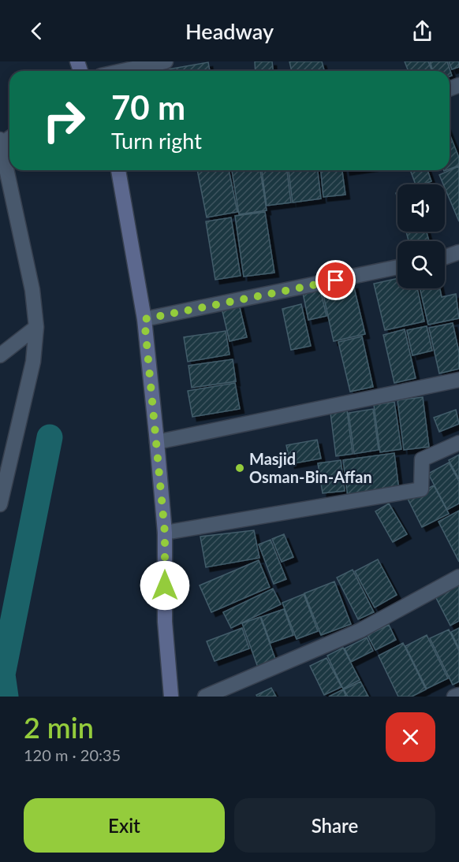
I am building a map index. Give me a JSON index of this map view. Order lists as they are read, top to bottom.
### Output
{
  "places": ["Masjid Osman-Bin-Affan"],
  "page": {
    "header": "Headway",
    "turn": ["70 m", "Turn right"],
    "heading": ["2 min", "120 m · 20:35"],
    "buttons": ["Exit", "Share"]
  }
}
